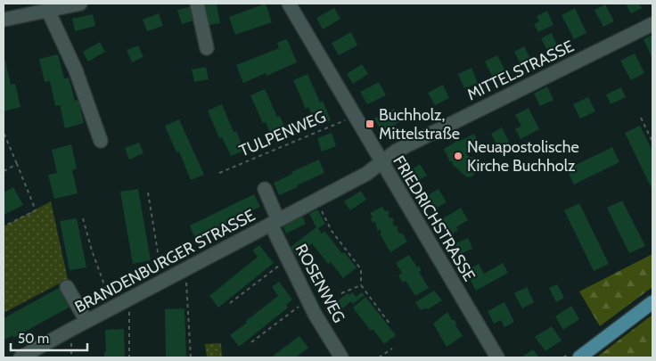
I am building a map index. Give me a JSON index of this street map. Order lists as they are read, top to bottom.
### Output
{
  "streets": {
    "street": [
      "MITTELSTRASSE",
      "FRIEDRICHSTRASSE",
      "BRANDENBURGER STRASSE",
      "ROSENWEG"
    ],
    "path": ["TULPENWEG"]
  },
  "crossings": [
    ["MITTELSTRASSE", "FRIEDRICHSTRASSE"],
    ["MITTELSTRASSE", "BRANDENBURGER STRASSE"],
    ["TULPENWEG", "FRIEDRICHSTRASSE"],
    ["FRIEDRICHSTRASSE", "BRANDENBURGER STRASSE"],
    ["BRANDENBURGER STRASSE", "ROSENWEG"]
  ],
  "places": {
    "transit": ["Buchholz, Mittelstraße"],
    "other": ["Neuapostolische Kirche Buchholz"]
  },
  "scale_bar": "50 m"
}
